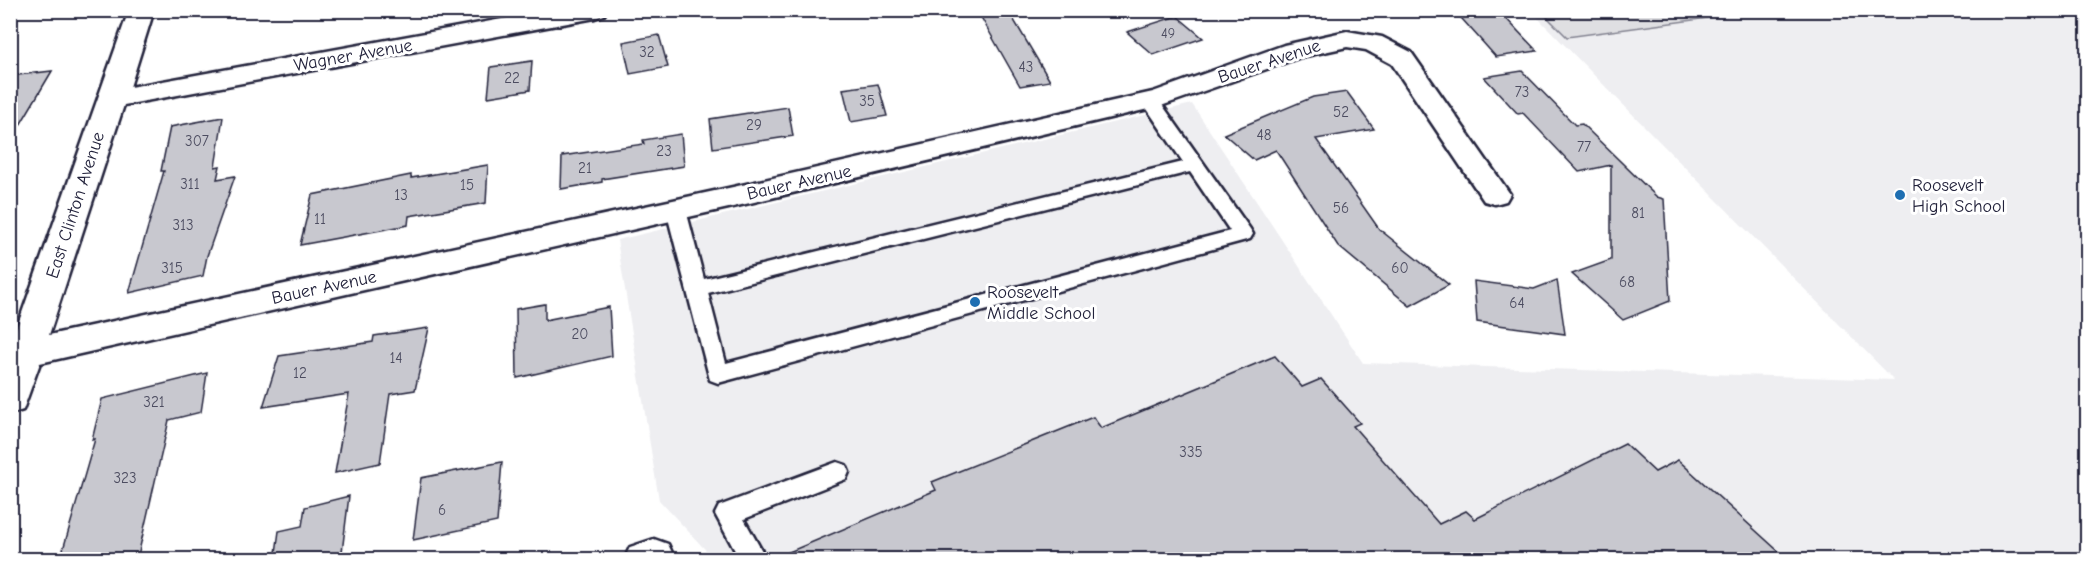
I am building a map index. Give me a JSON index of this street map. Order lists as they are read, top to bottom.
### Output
{
  "streets": {
    "street": ["Wagner Avenue", "Bauer Avenue", "East Clinton Avenue"]
  },
  "crossings": [
    ["Wagner Avenue", "East Clinton Avenue"],
    ["Bauer Avenue", "East Clinton Avenue"]
  ],
  "places": ["Roosevelt High School", "Roosevelt Middle School"],
  "house_numbers": [
    "49",
    "32",
    "43",
    "22",
    "73",
    "35",
    "52",
    "29",
    "48",
    "307",
    "77",
    "23",
    "21",
    "311",
    "15",
    "13",
    "56",
    "81",
    "11",
    "313",
    "315",
    "60",
    "68",
    "64",
    "20",
    "14",
    "12",
    "321",
    "335",
    "323",
    "6"
  ]
}
